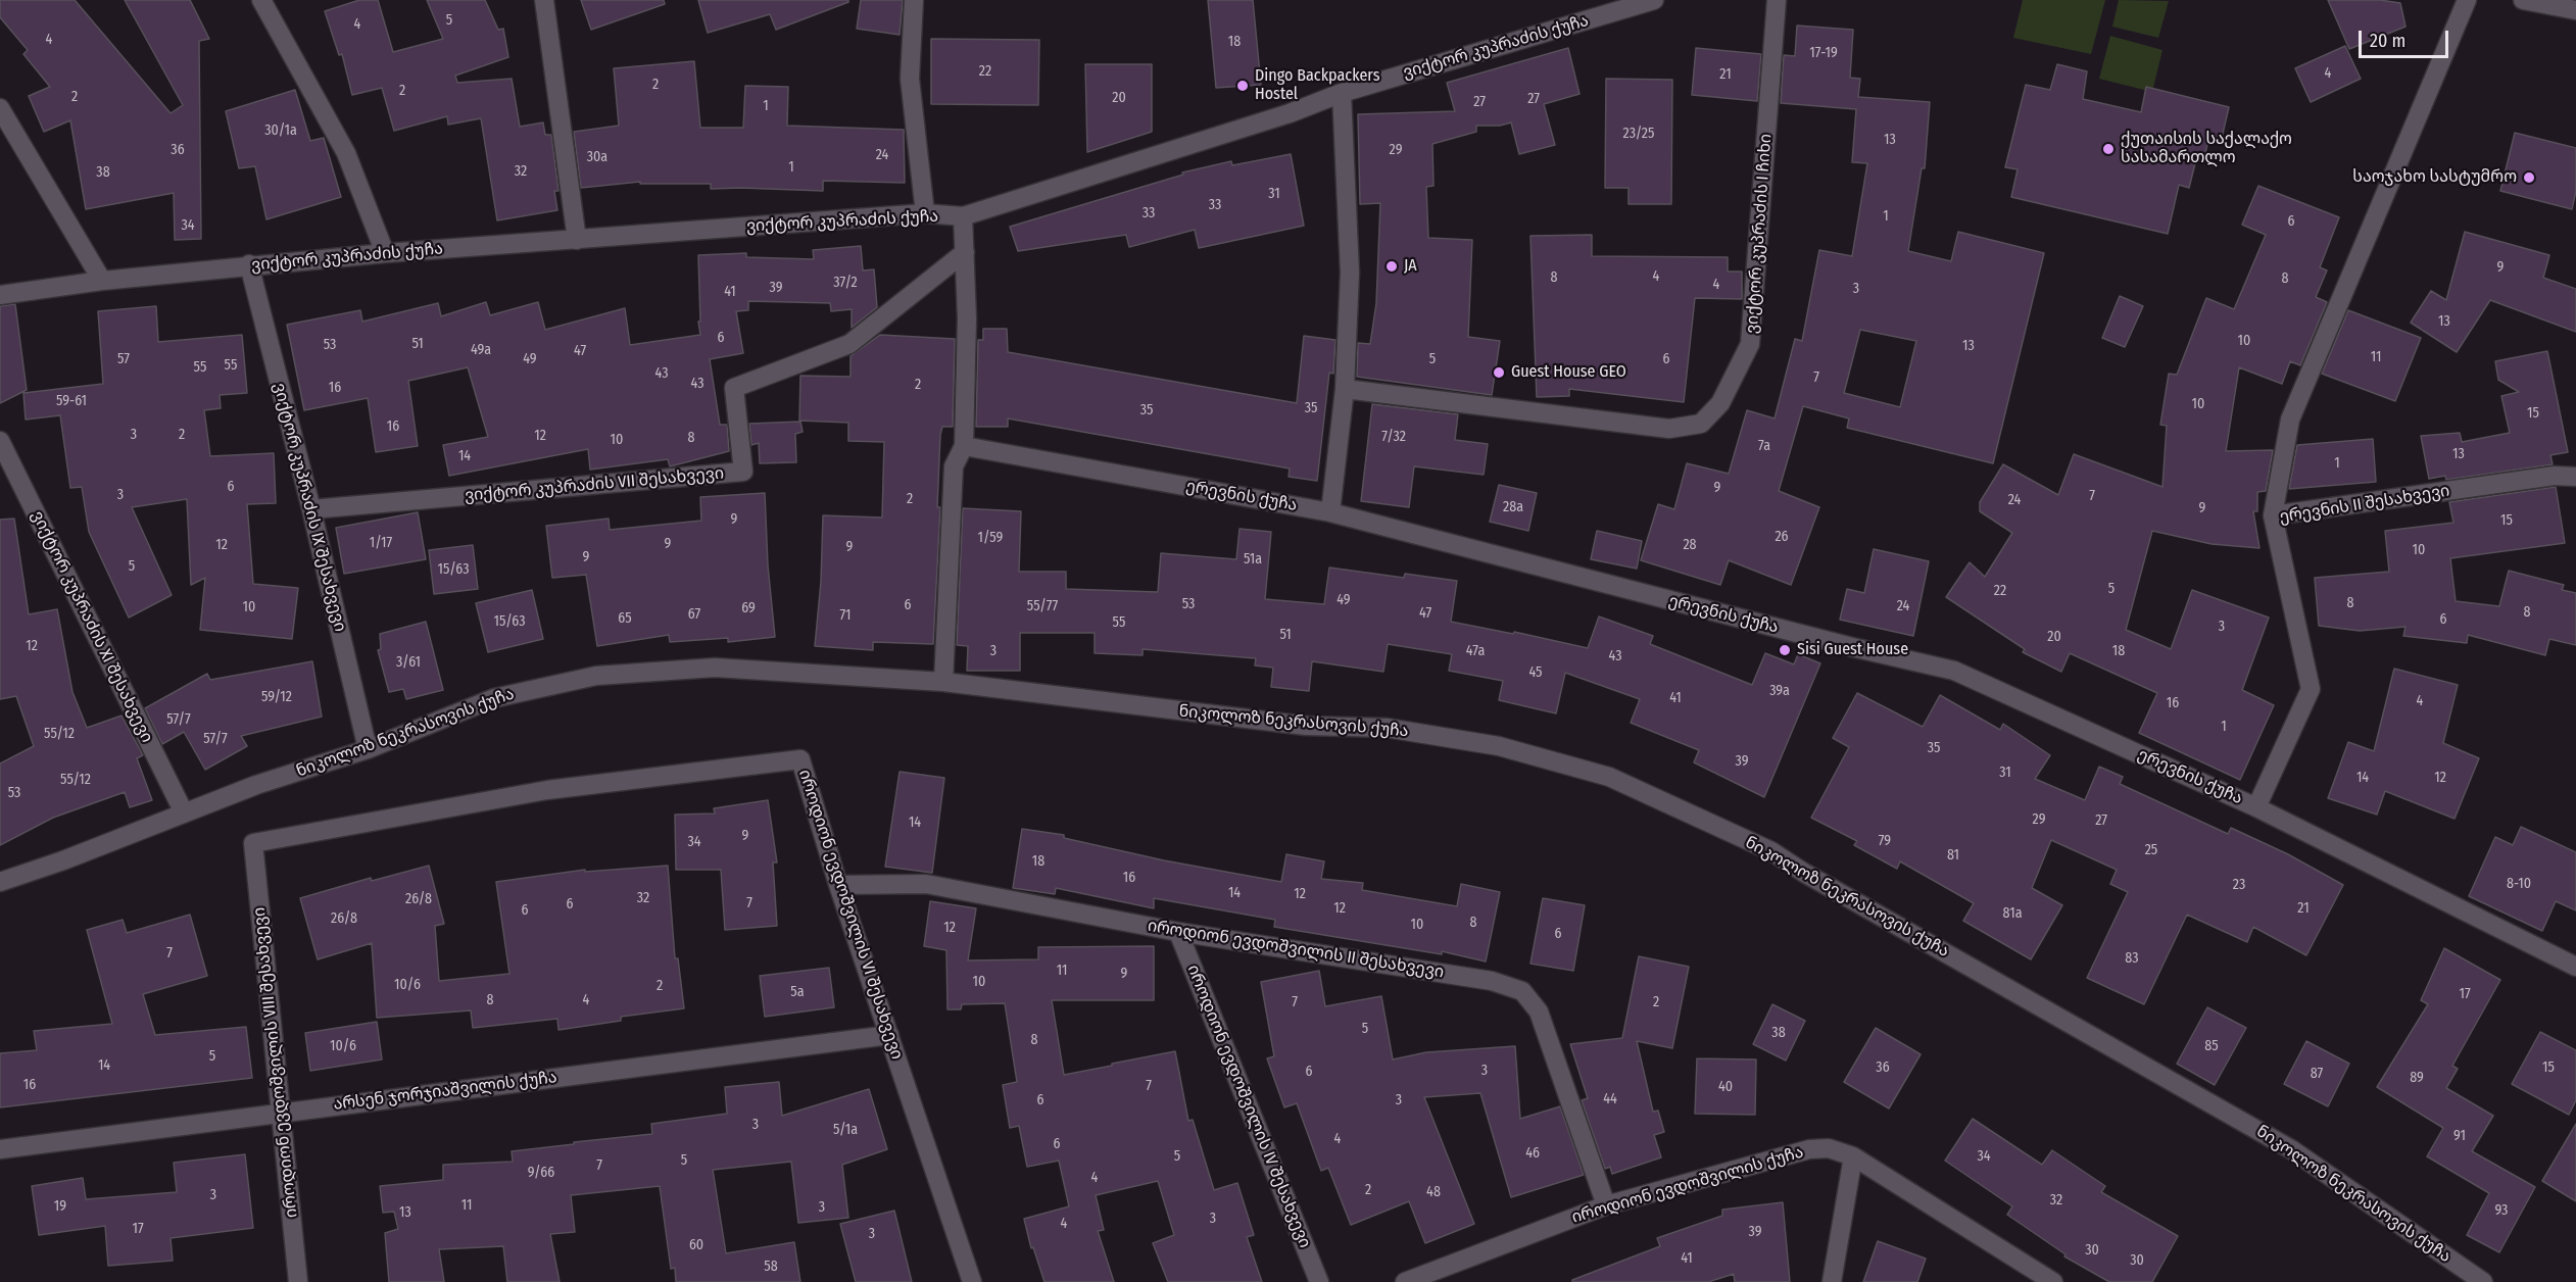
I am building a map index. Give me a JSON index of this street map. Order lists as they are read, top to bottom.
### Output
{
  "streets": {
    "street": [
      "ვიქტორ კუპრაძის ქუჩა",
      "ვიქტორ კუპრაძის I ჩიხი",
      "ვიქტორ კუპრაძის VII შესახვევი",
      "ერევნის ქუჩა",
      "ერევნის II შესახვევი",
      "ვიქტორ კუპრაძის IX შესახვევი",
      "ვიქტორ კუპრაძის XI შესახვევი",
      "ნიკოლოზ ნეკრასოვის ქუჩა",
      "იროდიონ ევდოშვილის VI შესახვევი",
      "იროდიონ ევდოშვილის II შესახვევი",
      "იროდიონ ევდოშვილის VIII შესახვევი",
      "არსენ ჯორჯიაშვილის ქუჩა",
      "იროდიონ ევდოშვილის IV შესახვევი",
      "იროდიონ ევდოშვილის ქუჩა"
    ]
  },
  "crossings": [
    ["ვიქტორ კუპრაძის ქუჩა", "ვიქტორ კუპრაძის IX შესახვევი"],
    ["ვიქტორ კუპრაძის VII შესახვევი", "ვიქტორ კუპრაძის IX შესახვევი"],
    ["ერევნის ქუჩა", "ერევნის II შესახვევი"],
    ["ვიქტორ კუპრაძის IX შესახვევი", "ნიკოლოზ ნეკრასოვის ქუჩა"],
    ["ვიქტორ კუპრაძის XI შესახვევი", "ნიკოლოზ ნეკრასოვის ქუჩა"],
    ["იროდიონ ევდოშვილის VI შესახვევი", "იროდიონ ევდოშვილის II შესახვევი"],
    ["იროდიონ ევდოშვილის VI შესახვევი", "იროდიონ ევდოშვილის VIII შესახვევი"],
    ["იროდიონ ევდოშვილის VI შესახვევი", "არსენ ჯორჯიაშვილის ქუჩა"],
    ["იროდიონ ევდოშვილის II შესახვევი", "იროდიონ ევდოშვილის IV შესახვევი"],
    ["იროდიონ ევდოშვილის II შესახვევი", "იროდიონ ევდოშვილის ქუჩა"],
    ["იროდიონ ევდოშვილის VIII შესახვევი", "არსენ ჯორჯიაშვილის ქუჩა"]
  ],
  "places": [
    "Dingo Backpackers Hostel",
    "ქუთაისის საქალაქო სასამართლო",
    "საოჯახო სასტუმრო",
    "JA",
    "Guest House GEO",
    "Sisi Guest House"
  ],
  "house_numbers": [
    "5",
    "4",
    "4",
    "18",
    "17-19",
    "22",
    "4",
    "21",
    "2",
    "2",
    "2",
    "20",
    "27",
    "27",
    "1",
    "30/1a",
    "23/25",
    "13",
    "36",
    "29",
    "24",
    "30a",
    "1",
    "32",
    "38",
    "31",
    "33",
    "33",
    "1",
    "6",
    "34",
    "9",
    "4",
    "8",
    "8",
    "37/2",
    "4",
    "39",
    "3",
    "41",
    "13",
    "6",
    "10",
    "51",
    "53",
    "13",
    "49a",
    "47",
    "11",
    "57",
    "49",
    "5",
    "6",
    "55",
    "55",
    "43",
    "7",
    "43",
    "2",
    "16",
    "59-61",
    "10",
    "35",
    "35",
    "15",
    "16",
    "3",
    "2",
    "12",
    "7/32",
    "8",
    "10",
    "7a",
    "13",
    "14",
    "1",
    "6",
    "9",
    "3",
    "7",
    "2",
    "24",
    "28a",
    "9",
    "9",
    "15",
    "26",
    "1/59",
    "1/17",
    "9",
    "12",
    "28",
    "9",
    "10",
    "9",
    "51a",
    "5",
    "15/63",
    "5",
    "22",
    "49",
    "8",
    "53",
    "6",
    "55/77",
    "24",
    "10",
    "69",
    "8",
    "47",
    "67",
    "71",
    "65",
    "6",
    "15/63",
    "55",
    "3",
    "51",
    "20",
    "12",
    "3",
    "47a",
    "18",
    "43",
    "3/61",
    "45",
    "39a",
    "59/12",
    "41",
    "4",
    "16",
    "57/7",
    "1",
    "55/12",
    "57/7",
    "35",
    "39",
    "31",
    "14",
    "12",
    "55/12",
    "53",
    "29",
    "27",
    "14",
    "9",
    "79",
    "34",
    "25",
    "81",
    "18",
    "16",
    "8-10",
    "23",
    "14",
    "12",
    "32",
    "26/8",
    "7",
    "6",
    "12",
    "21",
    "6",
    "81a",
    "26/8",
    "8",
    "10",
    "12",
    "6",
    "7",
    "83",
    "11",
    "9",
    "10",
    "10/6",
    "2",
    "5a",
    "17",
    "8",
    "4",
    "7",
    "2",
    "5",
    "38",
    "8",
    "10/6",
    "85",
    "5",
    "14",
    "36",
    "15",
    "3",
    "6",
    "87",
    "89",
    "16",
    "7",
    "40",
    "44",
    "6",
    "3",
    "3",
    "5/1a",
    "91",
    "4",
    "6",
    "46",
    "5",
    "34",
    "5",
    "7",
    "9/66",
    "4",
    "2",
    "48",
    "3",
    "32",
    "11",
    "19",
    "3",
    "93",
    "13",
    "3",
    "4",
    "17",
    "39",
    "3",
    "60",
    "30",
    "41",
    "30",
    "58"
  ],
  "scale_bar": "20 m"
}
